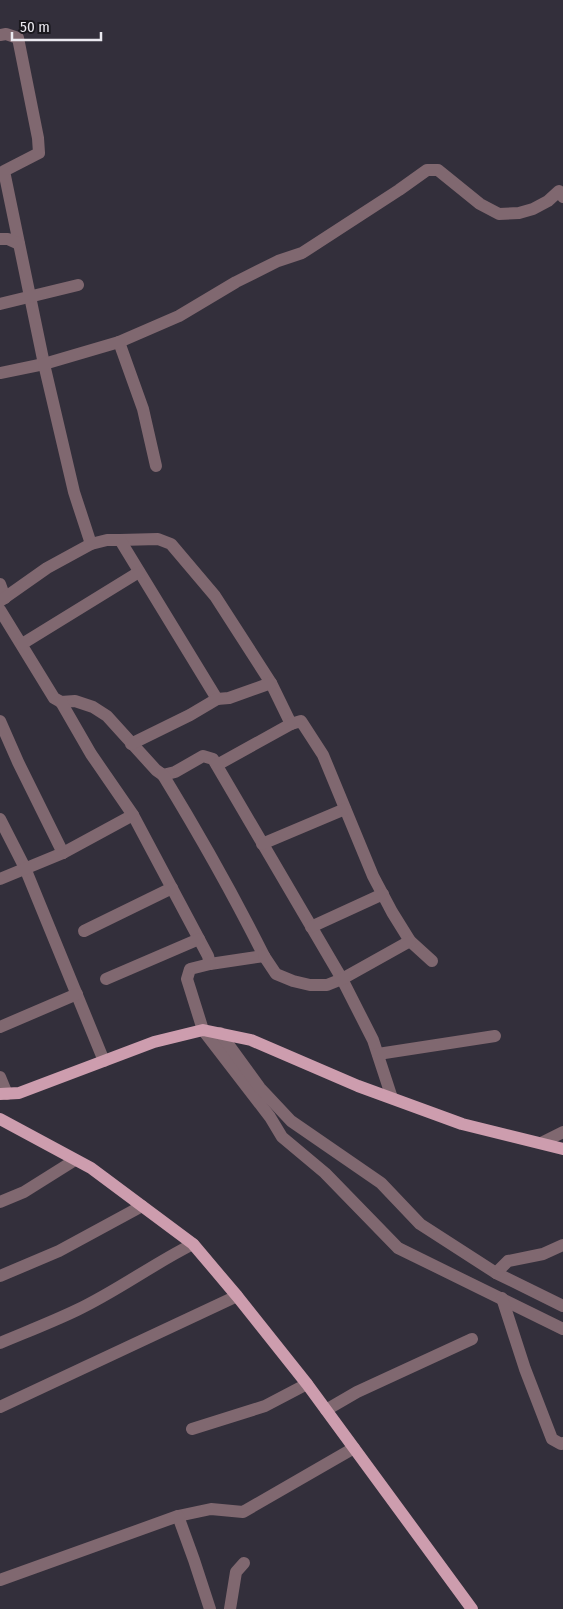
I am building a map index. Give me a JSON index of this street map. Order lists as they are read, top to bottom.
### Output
{
  "scale_bar": "50 m"
}
